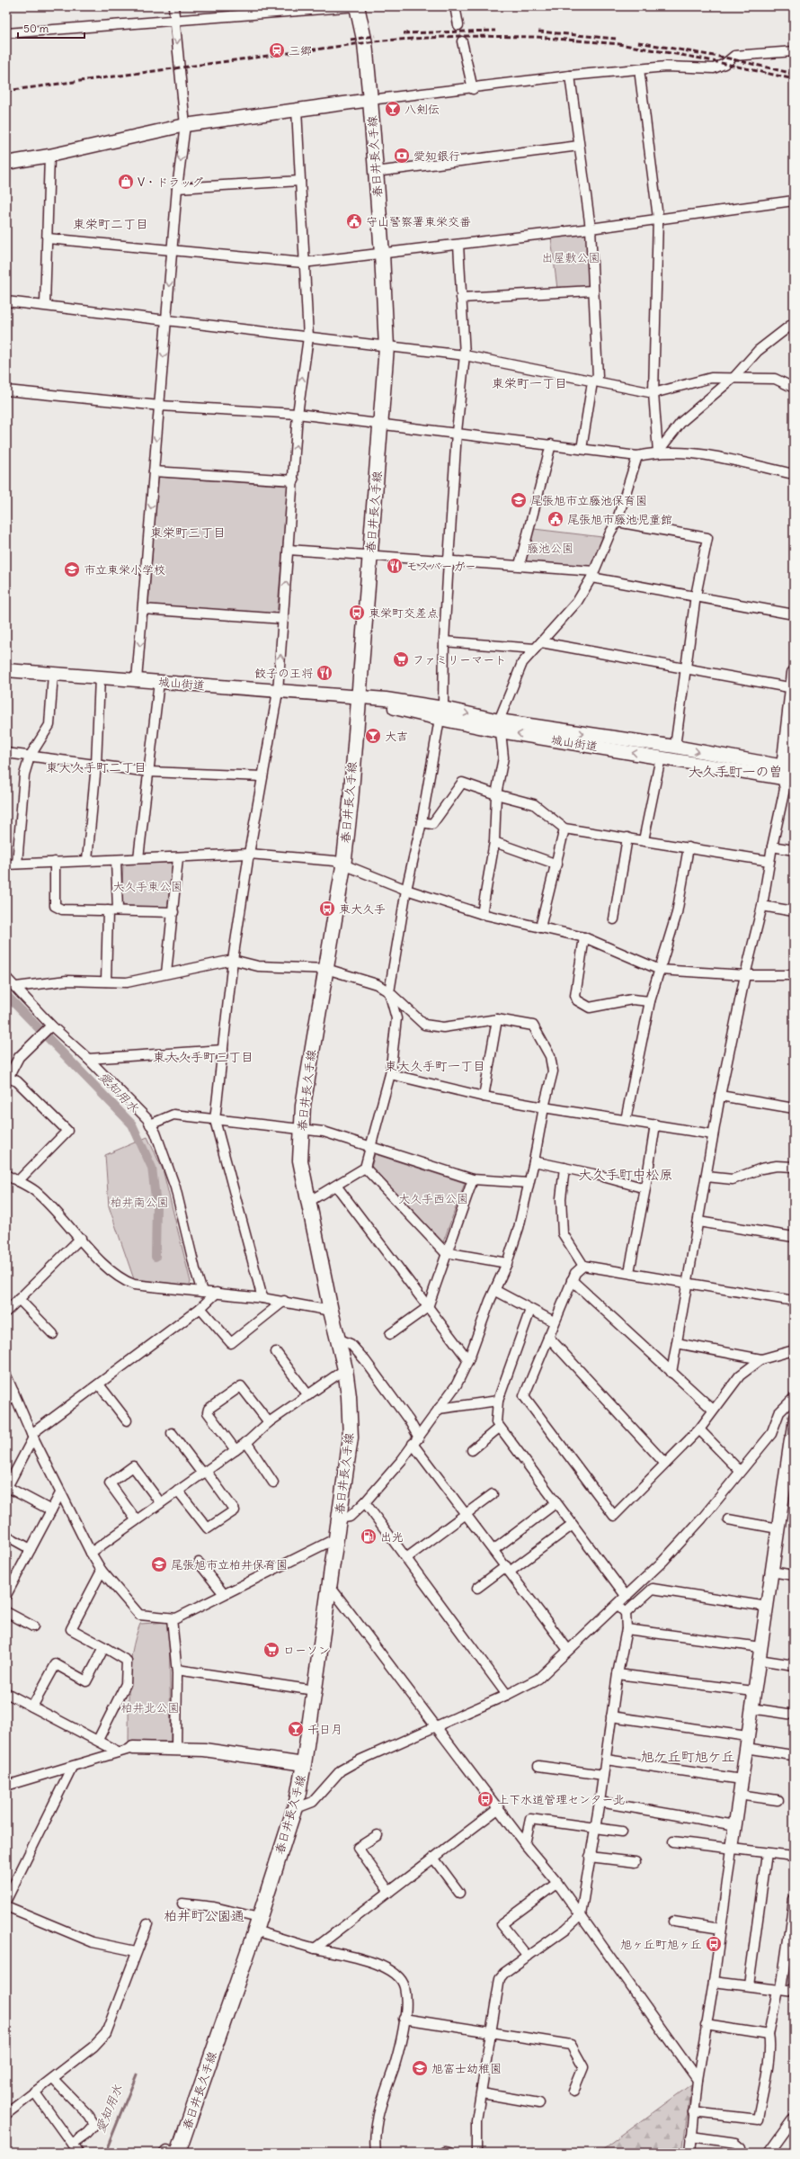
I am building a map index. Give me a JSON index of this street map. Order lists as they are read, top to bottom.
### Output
{
  "streets": {
    "main road": ["春日井長久手線"],
    "street": ["城山街道"]
  },
  "crossings": [
    ["春日井長久手線", "城山街道"]
  ],
  "districts": [
    "東栄町二丁目",
    "東栄町一丁目",
    "東栄町三丁目",
    "東大久手町二丁目",
    "大久手町一の曽",
    "東大久手町三丁目",
    "東大久手町一丁目",
    "大久手町中松原",
    "旭ケ丘町旭ケ丘",
    "柏井町公園通"
  ],
  "water": ["愛知用水"],
  "parks": [
    "出屋敷公園",
    "藤池公園",
    "大久手東公園",
    "大久手西公園",
    "柏井南公園",
    "柏井北公園"
  ],
  "places": {
    "station": ["三郷"],
    "bar": ["八剣伝", "大吉", "千日月"],
    "bank": ["愛知銀行"],
    "shop": ["V・ドラッグ"],
    "public building": ["守山警察署東栄交番", "尾張旭市藤池児童館"],
    "school or university": [
      "尾張旭市立藤池保育園",
      "市立東栄小学校",
      "尾張旭市立柏井保育園",
      "旭富士幼稚園"
    ],
    "restaurant": ["モスバーガー", "餃子の王将"],
    "bus stop": [
      "東栄町交差点",
      "東大久手",
      "上下水道管理センター北",
      "旭ヶ丘町旭ヶ丘"
    ],
    "supermarket": ["ファミリーマート", "ローソン"],
    "fuel station": ["出光"]
  },
  "scale_bar": "50 m"
}
